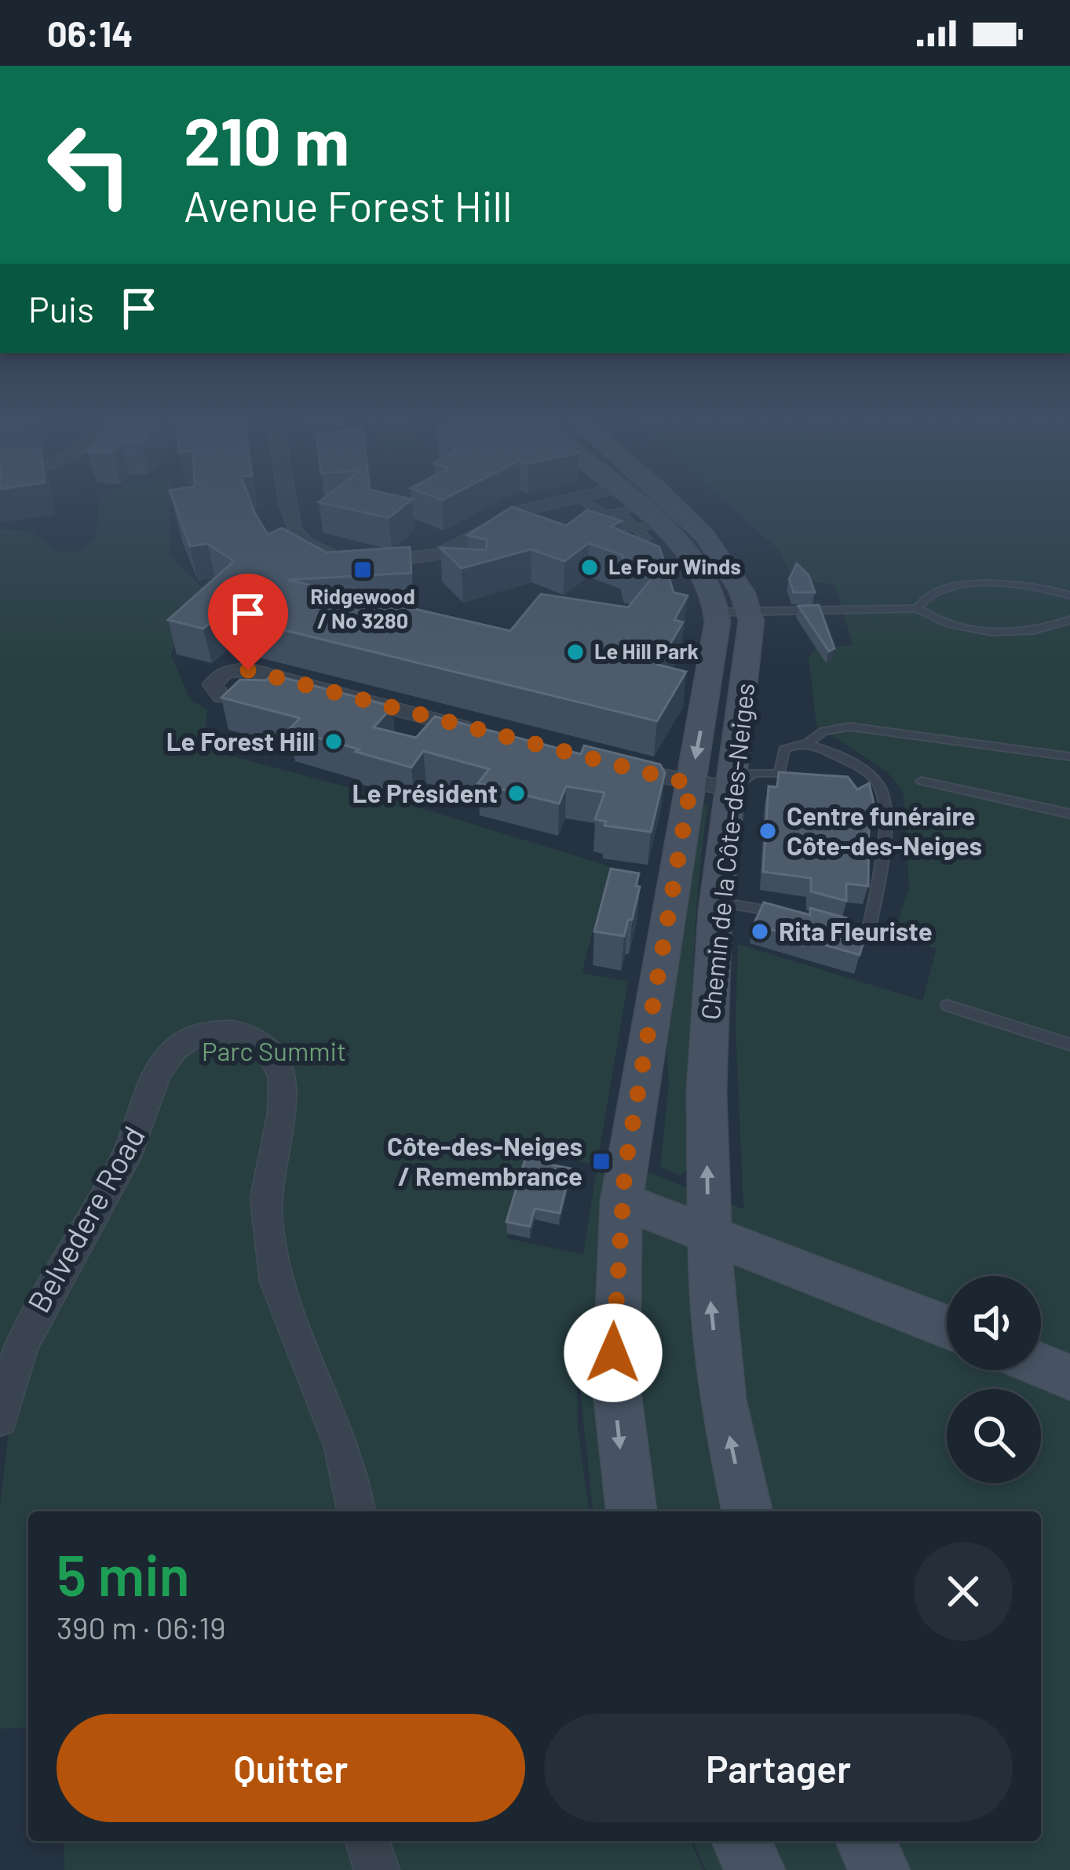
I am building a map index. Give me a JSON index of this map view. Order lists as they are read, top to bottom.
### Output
{
  "streets": {
    "main road": ["Chemin de la Côte-des-Neiges"],
    "street": ["Belvedere Road"]
  },
  "parks": ["Parc Summit"],
  "places": {
    "other": [
      "Le Four Winds",
      "Le Hill Park",
      "Le Forest Hill",
      "Le Président",
      "Centre funéraire Côte-des-Neiges",
      "Rita Fleuriste"
    ],
    "transit": ["Ridgewood / No 3280", "Côte-des-Neiges / Remembrance"]
  },
  "page": {
    "status": "06:14",
    "turn": ["210 m", "Avenue Forest Hill"],
    "then": "Puis",
    "heading": ["5 min", "390 m · 06:19"],
    "buttons": ["Quitter", "Partager"]
  }
}
